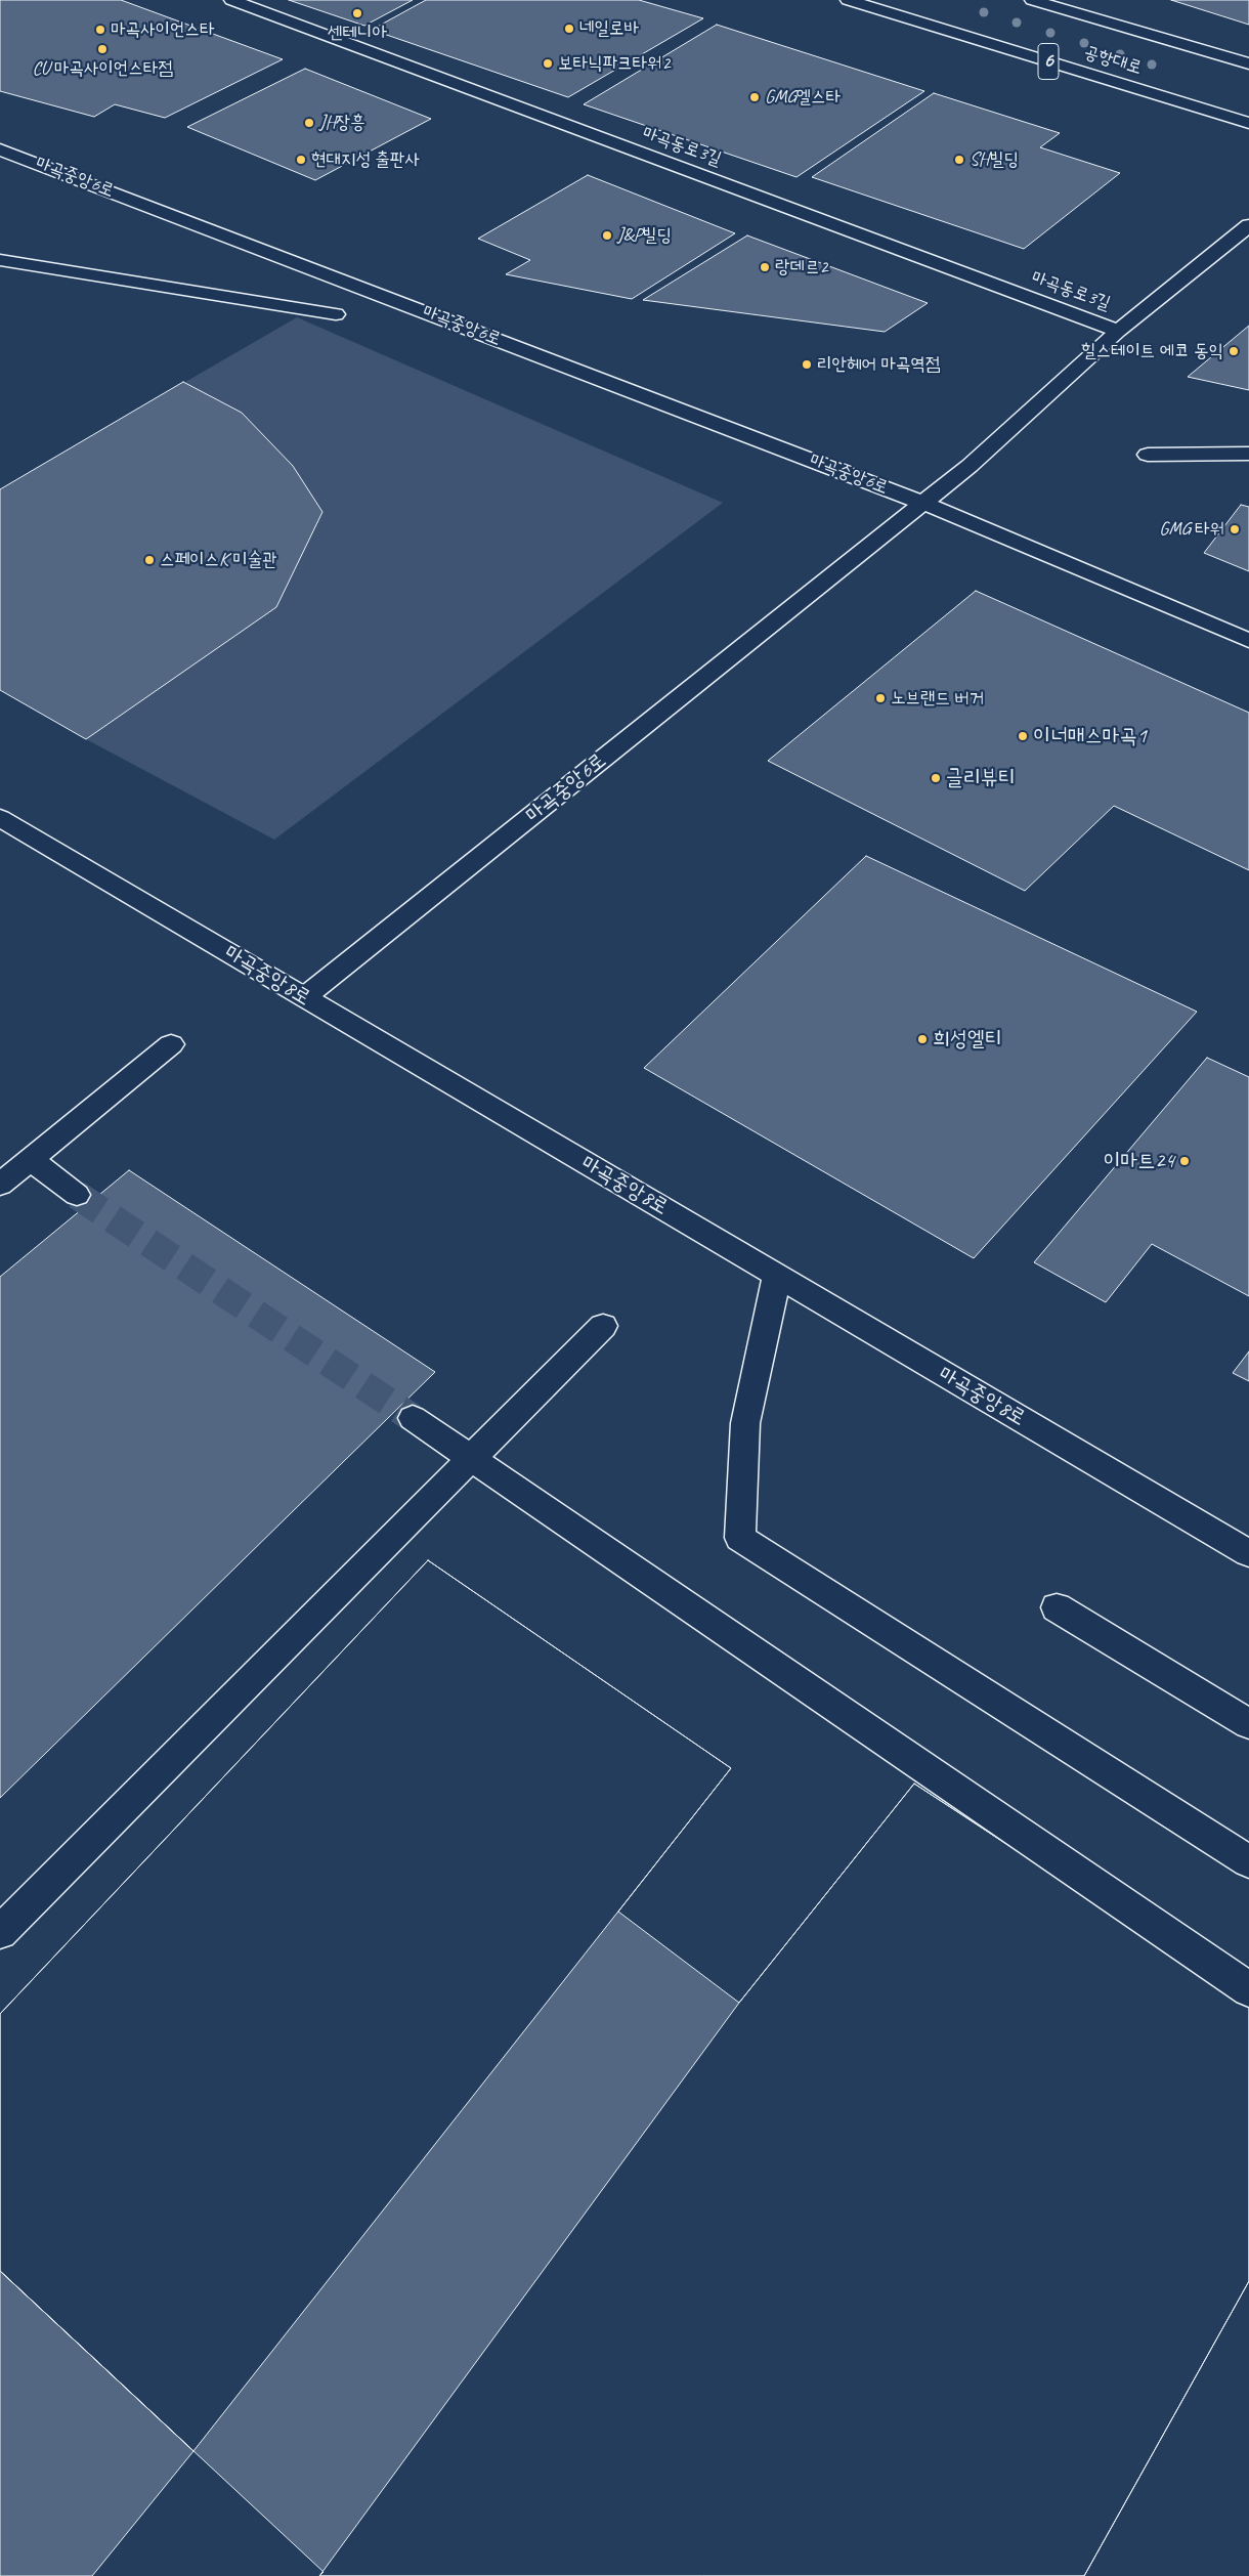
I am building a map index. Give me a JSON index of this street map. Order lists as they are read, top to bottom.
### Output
{
  "streets": {
    "street": [
      "공항대로",
      "6",
      "마곡동로3길",
      "마곡중앙6로",
      "마곡중앙8로"
    ]
  },
  "crossings": [
    ["마곡동로3길", "마곡중앙6로"],
    ["마곡중앙6로", "마곡중앙8로"]
  ],
  "places": [
    "센테니아",
    "네일로바",
    "마곡사이언스타",
    "CU 마곡사이언스타점",
    "보타닉파크타워2",
    "GMG엘스타",
    "JH장흥",
    "현대지성 출판사",
    "SH빌딩",
    "J&P빌딩",
    "랑데르2",
    "힐스테이트 에코 동익",
    "리안헤어 마곡역점",
    "GMG 타워",
    "스페이스K 미술관",
    "노브랜드 버거",
    "이너매스마곡1",
    "글리뷰티",
    "희성엘티",
    "이마트24"
  ]
}
